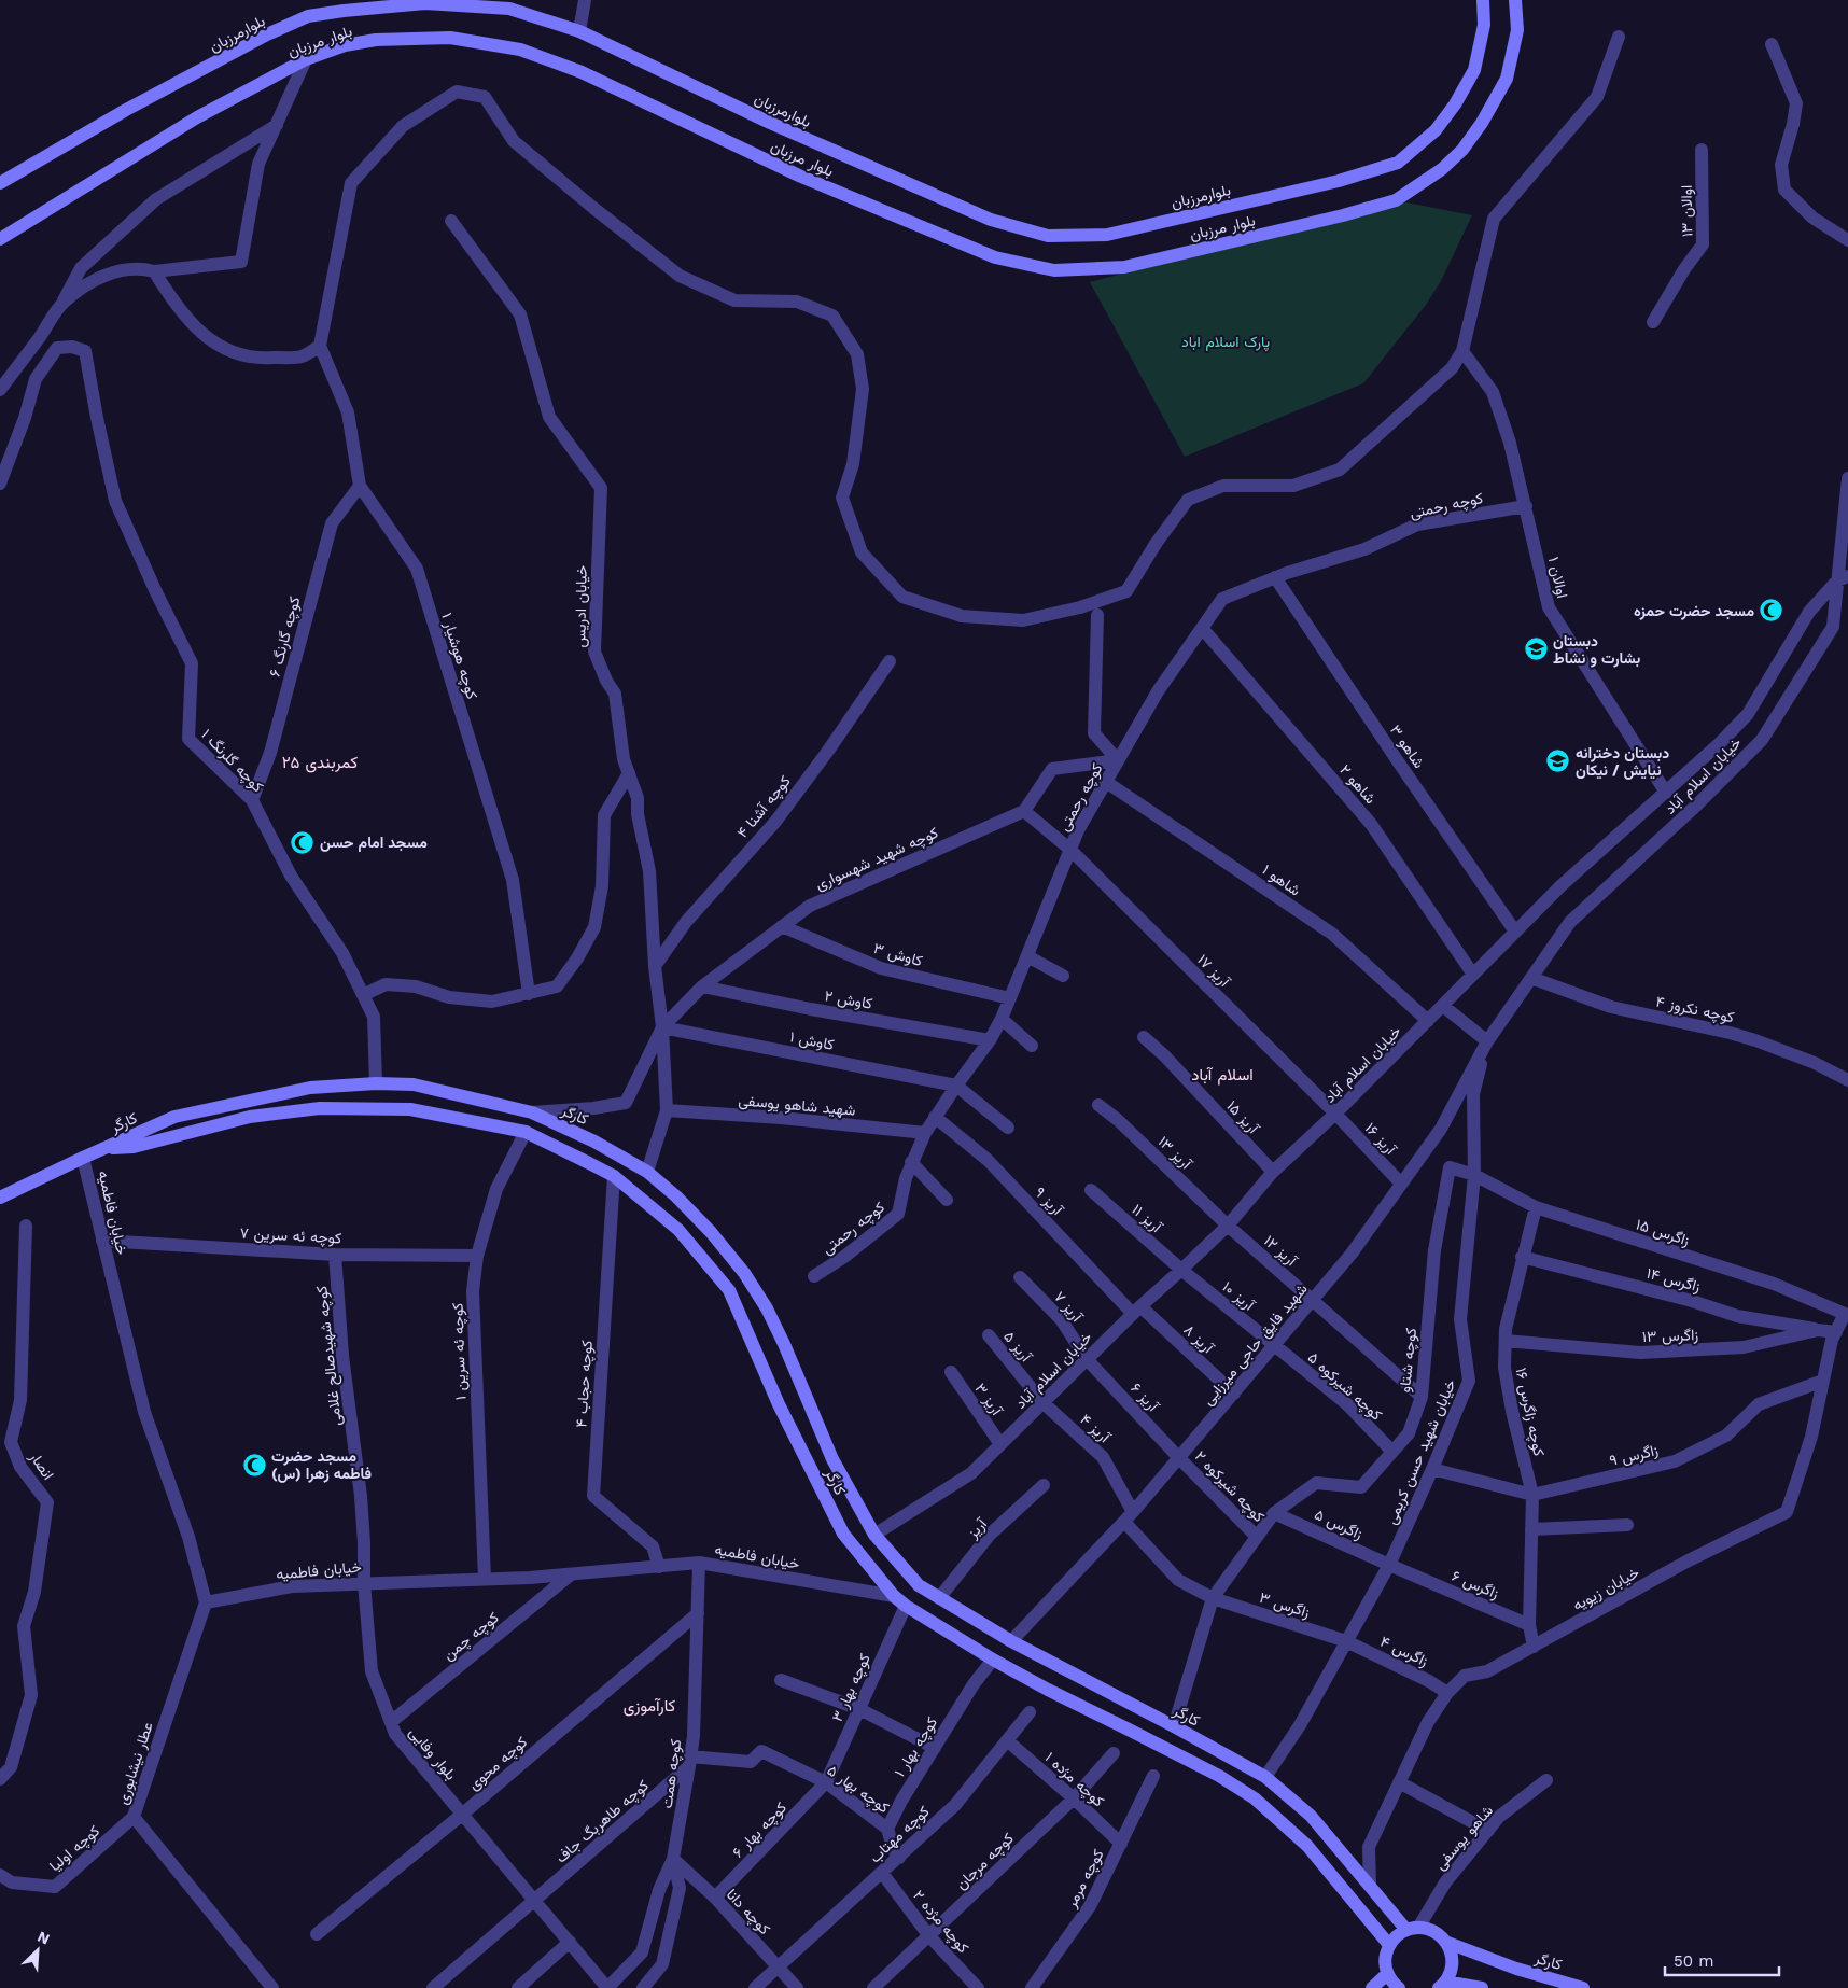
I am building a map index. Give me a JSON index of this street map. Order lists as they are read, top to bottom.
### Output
{
  "streets": {
    "main road": ["بلوارمرزبان", "بلوار مرزبان", "کارگر"],
    "street": [
      "اوالان ۱۳",
      "کوچه رحمتی",
      "اوالان ۱",
      "خیابان ادریس",
      "کوچه گارنگ ۶",
      "کوچه هوشیار ۱",
      "شاهو ۳",
      "کوچه گلرنگ ۱",
      "خیابان اسلام آباد",
      "شاهو ۲",
      "کوچه آشنا ۴",
      "کوچه شهید شهسواری",
      "شاهو ۱",
      "کاوش ۳",
      "آریز ۱۷",
      "کاوش ۲",
      "کوچه نکروز ۴",
      "کاوش ۱",
      "شهید شاهو یوسفی",
      "آریز ۱۵",
      "آریز ۱۶",
      "آریز ۱۳",
      "آریز ۹",
      "خیابان فاطمیه",
      "آریز ۱۱",
      "زاگرس ۱۵",
      "کوچه ئه سرین ۷",
      "آریز ۱۲",
      "زاگرس ۱۴",
      "آریز ۱۰",
      "آریز ۷",
      "زاگرس ۱۳",
      "آریز ۸",
      "شهید فایق حاجی میرزایی",
      "آریز ۵",
      "کوچه ئه سرین ۱",
      "کوچه شهیدصالح غلامی",
      "کوچه شتاو",
      "کوچه حجاب ۴",
      "کوچه شیرکوه ۵",
      "آریز ۶",
      "آریز ۳",
      "کوچه زاگرس ۱۶",
      "آریز ۴",
      "خیابان شهید حسن کریمی",
      "زاگرس ۹",
      "انصار",
      "کوچه شیرکوه ۲",
      "زاگرس ۵",
      "آریز",
      "زاگرس ۶",
      "خیابان زیویه",
      "زاگرس ۳",
      "کوچه چمن",
      "زاگرس ۴",
      "کوچه بهار ۳",
      "کوچه بهار ۱",
      "بلوار وفایی",
      "عطار نیشابوری",
      "کوچه محوی",
      "کوچه همت",
      "کوچه مژده ۱",
      "کوچه بهار ۵",
      "کوچه طاهربگ جاف",
      "کوچه بهار ۶",
      "کوچه مهتاب",
      "شاهو یوسفی",
      "کوچه اولیا",
      "کوچه مرجان",
      "کوچه مرمر",
      "کوچه دانا",
      "کوچه مژده ۲"
    ]
  },
  "crossings": [
    ["کوچه رحمتی", "اوالان ۱"],
    ["کوچه رحمتی", "شاهو ۳"],
    ["کوچه رحمتی", "شاهو ۲"],
    ["کوچه رحمتی", "شاهو ۱"],
    ["کوچه رحمتی", "کاوش ۳"],
    ["کوچه رحمتی", "آریز ۱۷"],
    ["کوچه رحمتی", "کاوش ۲"],
    ["کوچه رحمتی", "کاوش ۱"],
    ["کوچه رحمتی", "شهید شاهو یوسفی"],
    ["کوچه رحمتی", "آریز ۹"],
    ["اوالان ۱", "خیابان اسلام آباد"],
    ["خیابان ادریس", "کوچه آشنا ۴"],
    ["خیابان ادریس", "کوچه شهید شهسواری"],
    ["خیابان ادریس", "کاوش ۱"],
    ["خیابان ادریس", "شهید شاهو یوسفی"],
    ["خیابان ادریس", "کارگر"],
    ["کوچه گارنگ ۶", "کوچه هوشیار ۱"],
    ["کوچه گارنگ ۶", "کوچه گلرنگ ۱"],
    ["شاهو ۳", "خیابان اسلام آباد"],
    ["کوچه گلرنگ ۱", "کارگر"],
    ["خیابان اسلام آباد", "شاهو ۲"],
    ["خیابان اسلام آباد", "شاهو ۱"],
    ["خیابان اسلام آباد", "آریز ۱۷"],
    ["خیابان اسلام آباد", "کوچه نکروز ۴"],
    ["خیابان اسلام آباد", "کارگر"],
    ["خیابان اسلام آباد", "آریز ۱۵"],
    ["خیابان اسلام آباد", "آریز ۱۶"],
    ["خیابان اسلام آباد", "آریز ۱۳"],
    ["خیابان اسلام آباد", "آریز ۹"],
    ["خیابان اسلام آباد", "آریز ۱۱"],
    ["خیابان اسلام آباد", "آریز ۱۲"],
    ["خیابان اسلام آباد", "آریز ۱۰"],
    ["خیابان اسلام آباد", "آریز ۷"],
    ["خیابان اسلام آباد", "آریز ۸"],
    ["خیابان اسلام آباد", "شهید فایق حاجی میرزایی"],
    ["خیابان اسلام آباد", "آریز ۵"],
    ["خیابان اسلام آباد", "آریز ۶"],
    ["خیابان اسلام آباد", "آریز ۳"],
    ["خیابان اسلام آباد", "آریز ۴"],
    ["خیابان اسلام آباد", "خیابان شهید حسن کریمی"],
    ["کوچه شهید شهسواری", "کاوش ۳"],
    ["کوچه شهید شهسواری", "آریز ۱۷"],
    ["کوچه شهید شهسواری", "کاوش ۲"],
    ["کوچه شهید شهسواری", "کاوش ۱"],
    ["آریز ۱۷", "آریز ۱۶"],
    ["کارگر", "خیابان فاطمیه"],
    ["کارگر", "شهید فایق حاجی میرزایی"],
    ["کارگر", "کوچه ئه سرین ۱"],
    ["کارگر", "کوچه شتاو"],
    ["کارگر", "کوچه حجاب ۴"],
    ["کارگر", "خیابان شهید حسن کریمی"],
    ["کارگر", "آریز"],
    ["کارگر", "خیابان زیویه"],
    ["کارگر", "کوچه بهار ۳"],
    ["کارگر", "کوچه بهار ۱"],
    ["کارگر", "شاهو یوسفی"],
    ["آریز ۱۶", "شهید فایق حاجی میرزایی"],
    ["آریز ۱۳", "آریز ۱۲"],
    ["آریز ۹", "آریز ۸"],
    ["خیابان فاطمیه", "کوچه ئه سرین ۷"],
    ["خیابان فاطمیه", "کوچه ئه سرین ۱"],
    ["خیابان فاطمیه", "کوچه شهیدصالح غلامی"],
    ["خیابان فاطمیه", "کوچه حجاب ۴"],
    ["خیابان فاطمیه", "کوچه چمن"],
    ["خیابان فاطمیه", "بلوار وفایی"],
    ["خیابان فاطمیه", "عطار نیشابوری"],
    ["خیابان فاطمیه", "کوچه همت"],
    ["آریز ۱۱", "آریز ۱۰"],
    ["زاگرس ۱۵", "کوچه شتاو"],
    ["زاگرس ۱۵", "کوچه زاگرس ۱۶"],
    ["زاگرس ۱۵", "خیابان شهید حسن کریمی"],
    ["زاگرس ۱۵", "خیابان زیویه"],
    ["کوچه ئه سرین ۷", "کوچه ئه سرین ۱"],
    ["کوچه ئه سرین ۷", "کوچه شهیدصالح غلامی"],
    ["آریز ۱۲", "شهید فایق حاجی میرزایی"],
    ["آریز ۱۲", "کوچه شتاو"],
    ["زاگرس ۱۴", "زاگرس ۱۳"],
    ["زاگرس ۱۴", "کوچه زاگرس ۱۶"],
    ["آریز ۱۰", "شهید فایق حاجی میرزایی"],
    ["آریز ۱۰", "کوچه شیرکوه ۵"],
    ["آریز ۷", "آریز ۶"],
    ["زاگرس ۱۳", "کوچه زاگرس ۱۶"],
    ["زاگرس ۱۳", "خیابان زیویه"],
    ["آریز ۸", "شهید فایق حاجی میرزایی"],
    ["شهید فایق حاجی میرزایی", "کوچه شیرکوه ۵"],
    ["شهید فایق حاجی میرزایی", "آریز ۶"],
    ["شهید فایق حاجی میرزایی", "آریز ۴"],
    ["شهید فایق حاجی میرزایی", "خیابان شهید حسن کریمی"],
    ["شهید فایق حاجی میرزایی", "کوچه شیرکوه ۲"],
    ["آریز ۵", "آریز ۴"],
    ["کوچه شهیدصالح غلامی", "بلوار وفایی"],
    ["کوچه شتاو", "کوچه شیرکوه ۵"],
    ["کوچه شتاو", "آریز ۴"],
    ["کوچه شتاو", "خیابان شهید حسن کریمی"],
    ["کوچه شتاو", "کوچه شیرکوه ۲"],
    ["کوچه شتاو", "زاگرس ۵"],
    ["کوچه شتاو", "زاگرس ۳"],
    ["آریز ۶", "کوچه شیرکوه ۲"],
    ["کوچه زاگرس ۱۶", "زاگرس ۹"],
    ["کوچه زاگرس ۱۶", "زاگرس ۶"],
    ["آریز ۴", "زاگرس ۳"],
    ["خیابان شهید حسن کریمی", "زاگرس ۹"],
    ["خیابان شهید حسن کریمی", "زاگرس ۵"],
    ["خیابان شهید حسن کریمی", "زاگرس ۶"],
    ["خیابان شهید حسن کریمی", "زاگرس ۳"],
    ["خیابان شهید حسن کریمی", "زاگرس ۴"],
    ["زاگرس ۹", "خیابان زیویه"],
    ["زاگرس ۵", "زاگرس ۶"],
    ["خیابان زیویه", "زاگرس ۴"],
    ["زاگرس ۳", "زاگرس ۴"],
    ["کوچه چمن", "بلوار وفایی"],
    ["کوچه بهار ۳", "کوچه بهار ۵"],
    ["کوچه بهار ۳", "کوچه بهار ۶"],
    ["کوچه بهار ۱", "کوچه بهار ۵"],
    ["بلوار وفایی", "کوچه محوی"],
    ["بلوار وفایی", "کوچه همت"],
    ["بلوار وفایی", "کوچه طاهربگ جاف"],
    ["عطار نیشابوری", "کوچه اولیا"],
    ["کوچه محوی", "کوچه همت"],
    ["کوچه همت", "کوچه بهار ۵"],
    ["کوچه همت", "کوچه طاهربگ جاف"],
    ["کوچه همت", "کوچه دانا"],
    ["کوچه مژده ۱", "کوچه مهتاب"],
    ["کوچه مژده ۱", "کوچه مرجان"],
    ["کوچه مژده ۱", "کوچه مرمر"],
    ["کوچه بهار ۵", "کوچه طاهربگ جاف"],
    ["کوچه بهار ۵", "کوچه بهار ۶"],
    ["کوچه بهار ۶", "کوچه دانا"],
    ["کوچه مهتاب", "کوچه دانا"],
    ["کوچه مهتاب", "کوچه مژده ۲"],
    ["کوچه مرجان", "کوچه مژده ۲"]
  ],
  "districts": ["کمربندی ۲۵", "اسلام آباد", "کارآموزی"],
  "parks": ["پارک اسلام اباد"],
  "places": {
    "mosque": ["مسجد حضرت حمزه", "مسجد امام حسن", "مسجد حضرت فاطمه زهرا (س)"],
    "school or university": ["دبستان بشارت و نشاط", "دبستان دخترانه نیایش / نیکان"]
  },
  "scale_bar": "50 m",
  "north": "top right"
}
